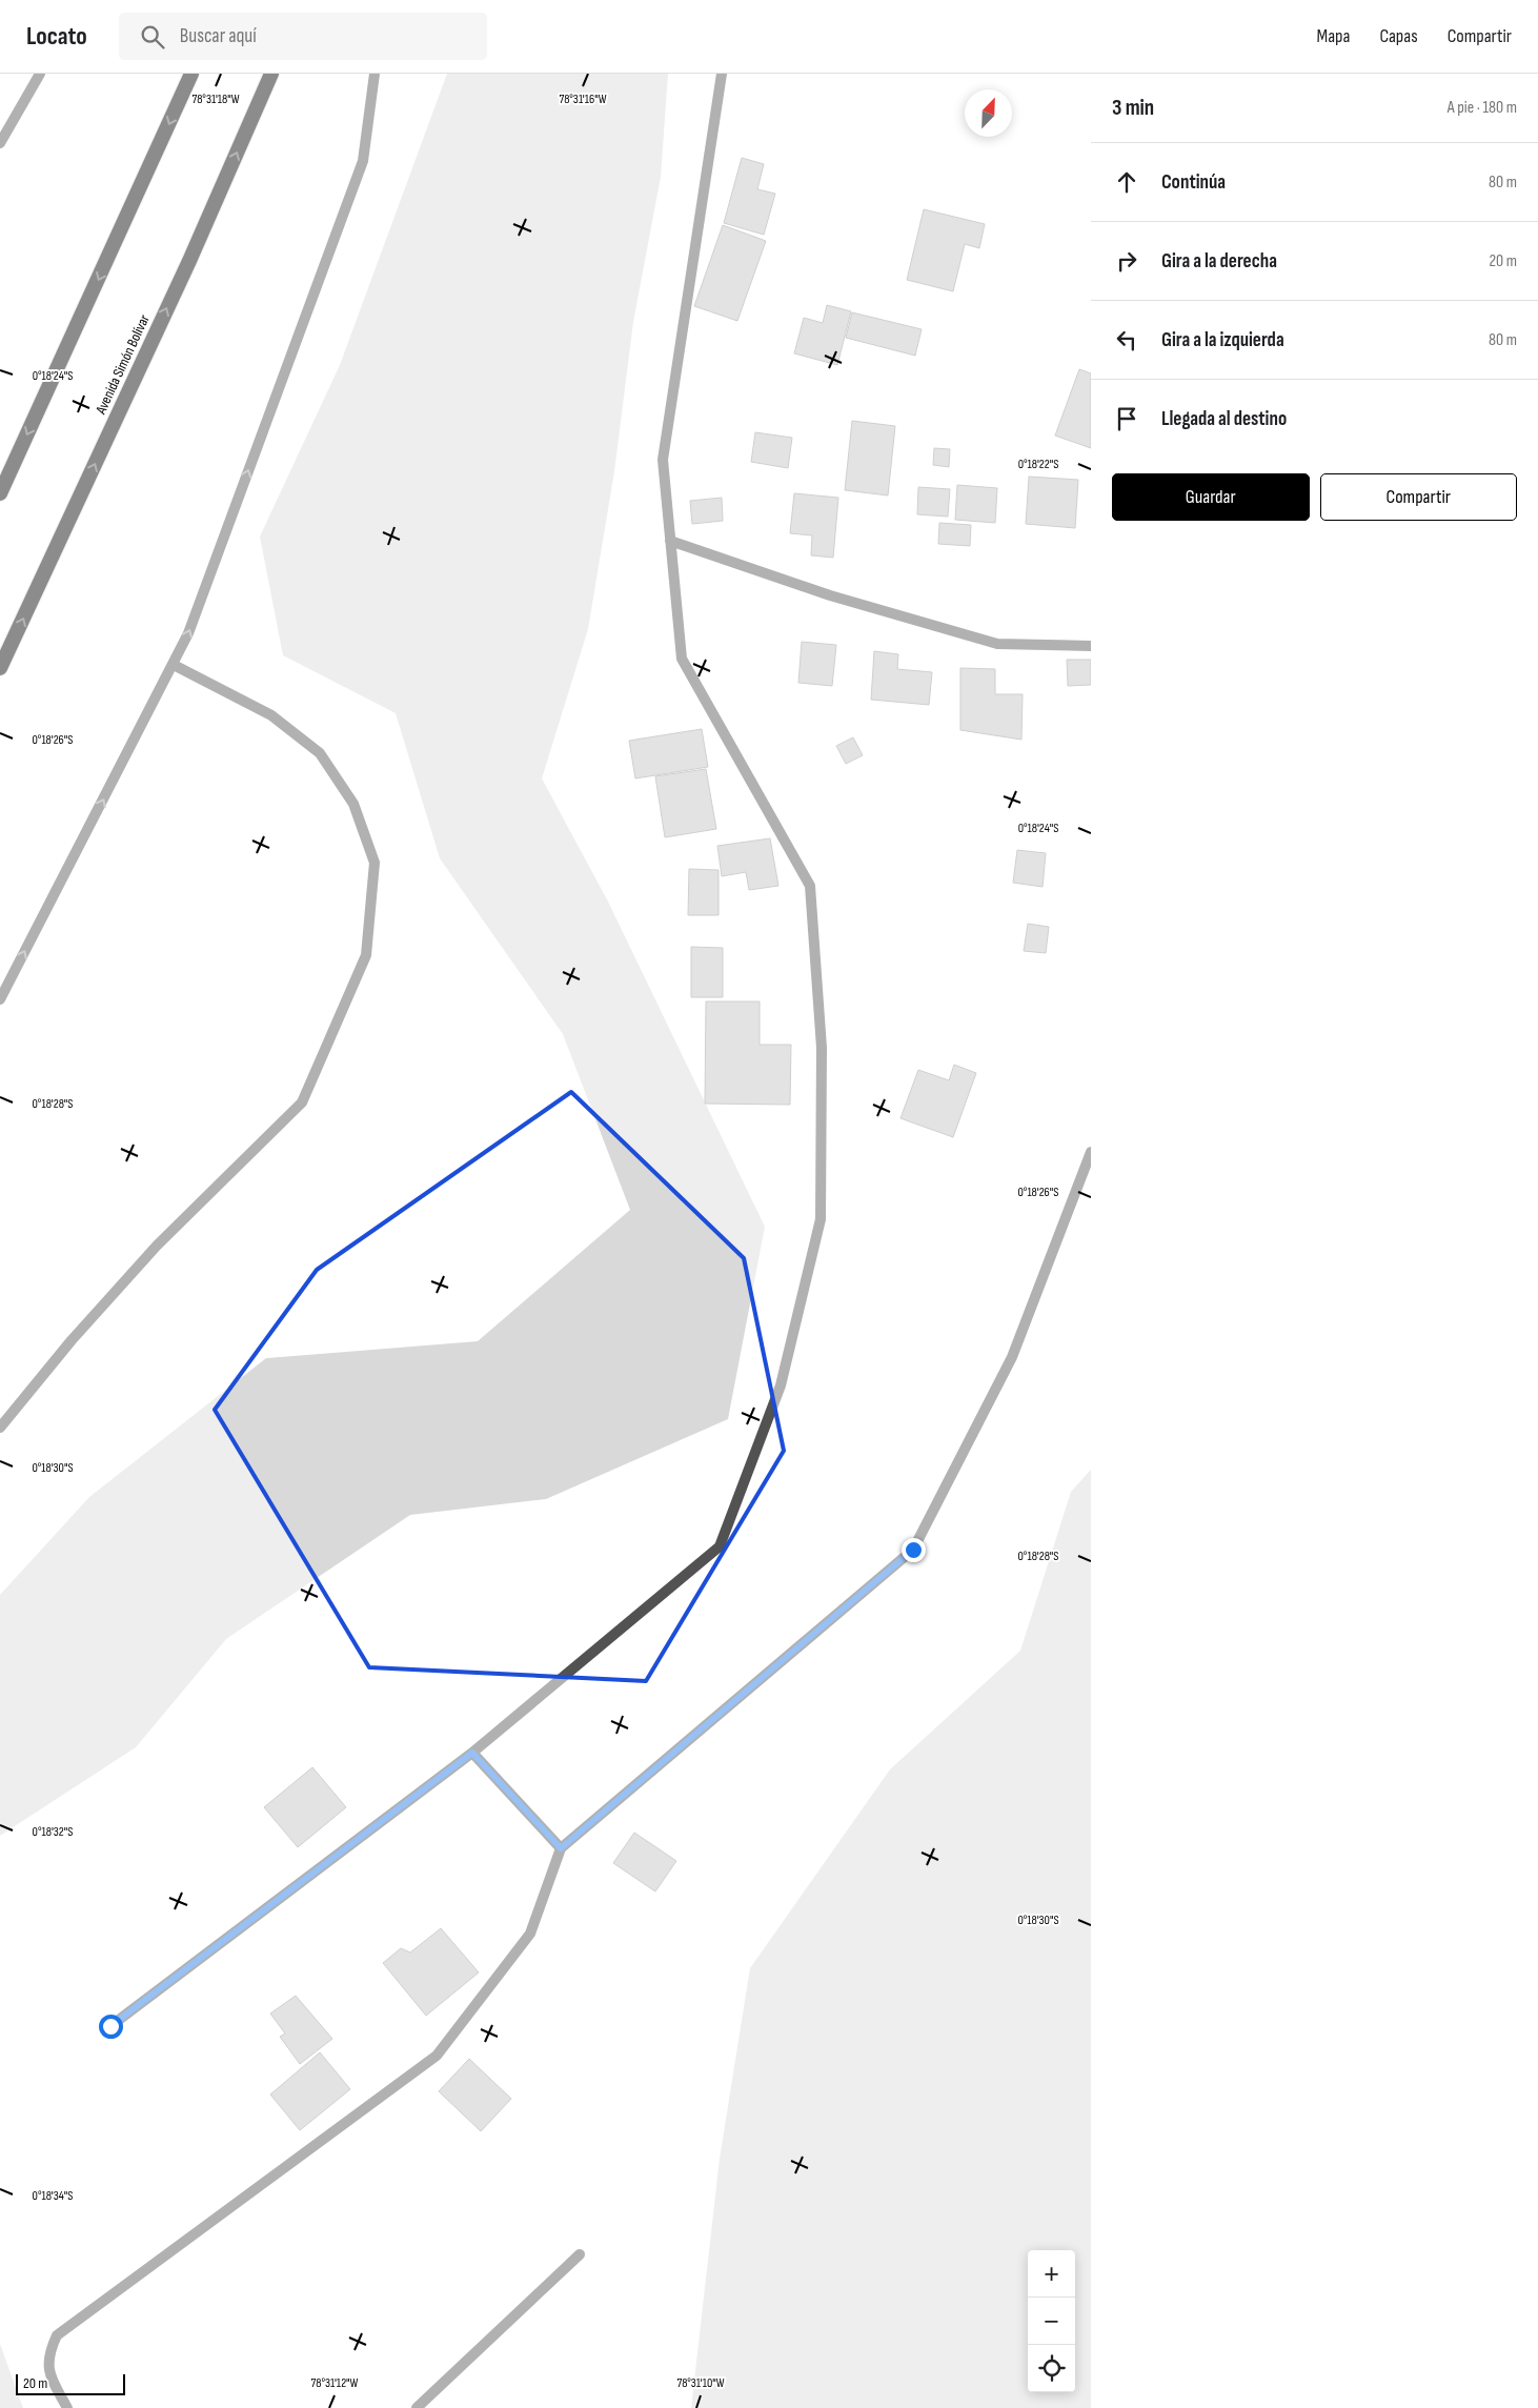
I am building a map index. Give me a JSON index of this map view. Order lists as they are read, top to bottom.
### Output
{
  "streets": {
    "highway": ["Avenida Simón Bolívar"]
  },
  "scale_bar": "20 m",
  "north": "top right",
  "page": {
    "header": "Locato",
    "search": "Buscar aquí",
    "nav": ["Mapa", "Capas", "Compartir"],
    "heading": ["3 min", "A pie · 180 m"],
    "list": [
      ["Continúa", "80 m"],
      ["Gira a la derecha", "20 m"],
      ["Gira a la izquierda", "80 m"],
      "Llegada al destino"
    ],
    "buttons": ["Guardar", "Compartir"],
    "map_buttons": ["+", "−"],
    "scale": "20 m"
  },
  "coordinates": [
    "78°31'18\"W",
    "78°31'16\"W",
    "0°18'24\"S",
    "0°18'22\"S",
    "0°18'26\"S",
    "0°18'28\"S",
    "0°18'30\"S",
    "0°18'32\"S",
    "0°18'34\"S",
    "78°31'12\"W",
    "78°31'10\"W"
  ]
}
